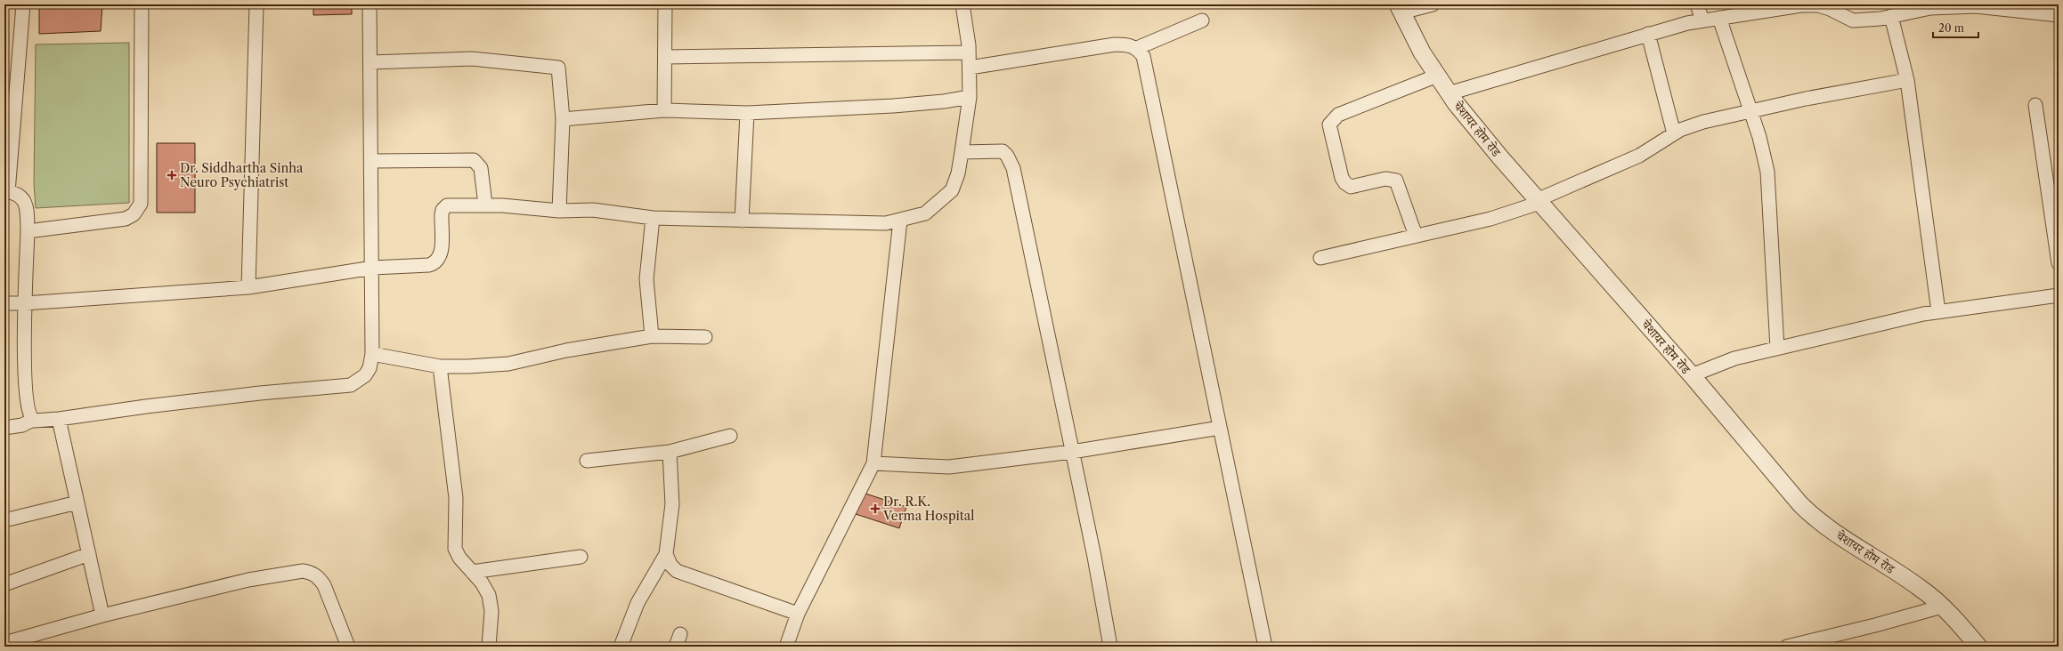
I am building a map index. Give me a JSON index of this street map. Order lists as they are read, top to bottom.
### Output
{
  "streets": {
    "street": ["चेशायर होम रोड"]
  },
  "places": {
    "health": ["Dr. Siddhartha Sinha Neuro Psychiatrist", "Dr. R.K. Verma Hospital"]
  },
  "scale_bar": "20 m"
}
